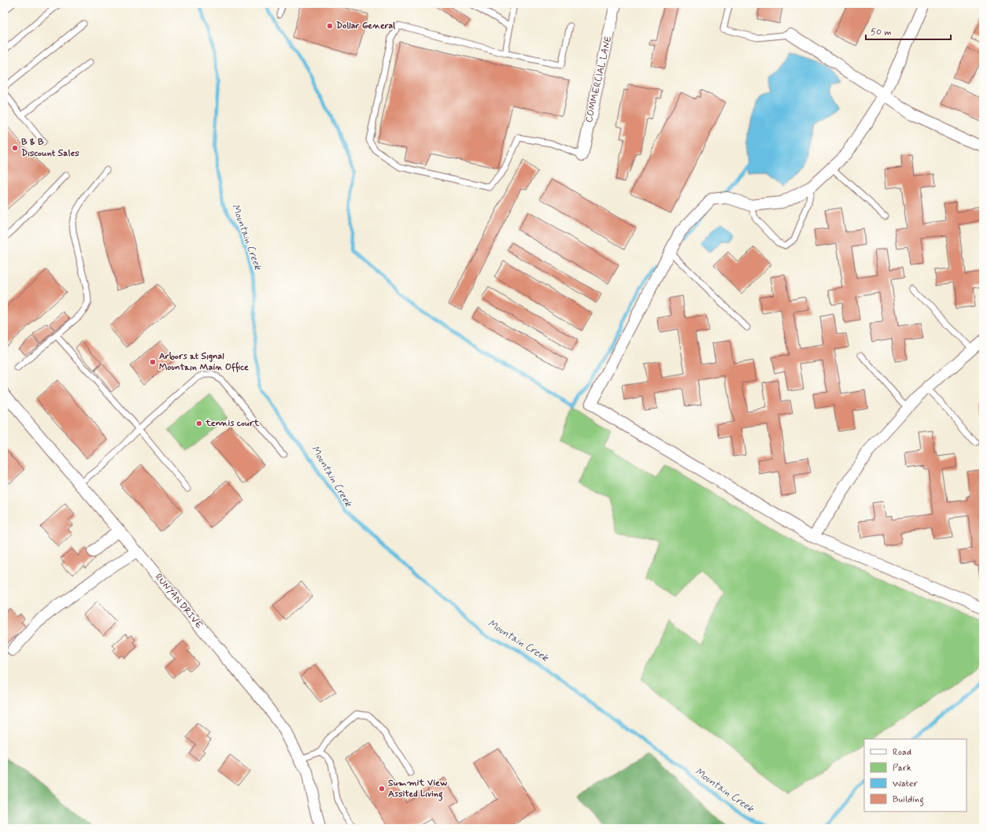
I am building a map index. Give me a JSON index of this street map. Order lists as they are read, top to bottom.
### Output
{
  "streets": {
    "street": ["COMMERCIAL LANE", "RUNYAN DRIVE"]
  },
  "water": ["Mountain Creek"],
  "places": [
    "Dollar General",
    "B & B Discount Sales",
    "Arbors at Signal Mountain Main Office",
    "tennis court",
    "Summit View Assited Living"
  ],
  "legend": [
    "Road",
    "Park",
    "Water",
    "Building"
  ],
  "scale_bar": "50 m"
}
